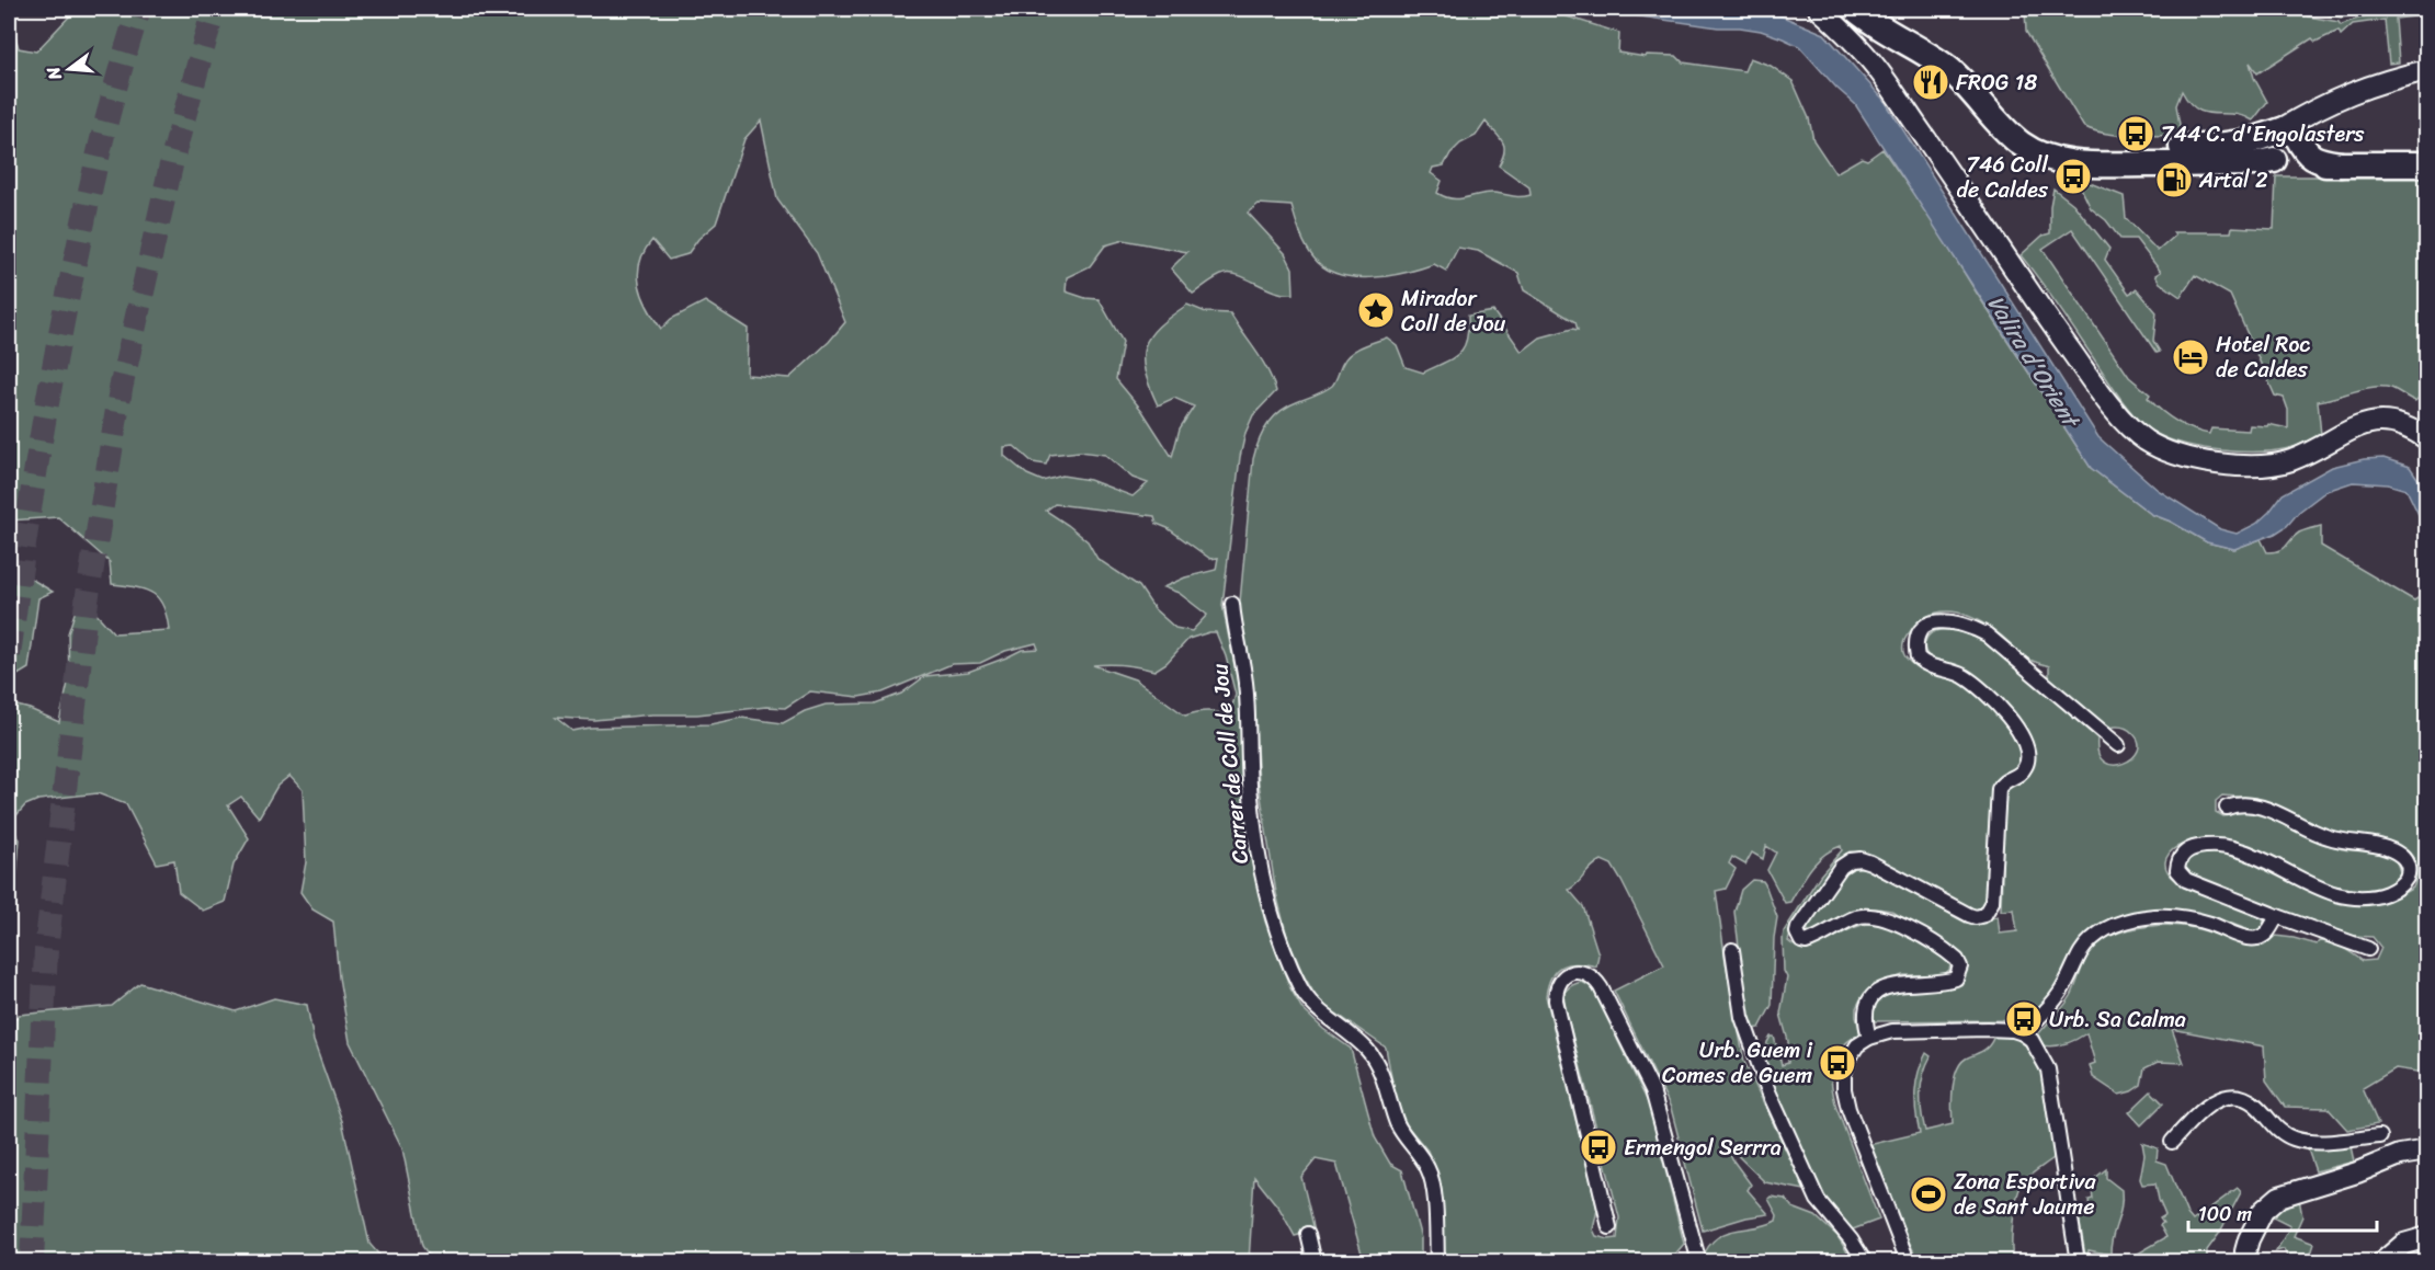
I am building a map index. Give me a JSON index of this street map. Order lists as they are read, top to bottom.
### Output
{
  "streets": {
    "street": ["Carrer de Coll de Jou"]
  },
  "water": ["Valira d'Orient"],
  "places": {
    "restaurant": ["FROG 18"],
    "bus stop": [
      "744 C. d'Engolasters",
      "746 Coll de Caldes",
      "Urb. Sa Calma",
      "Urb. Guem i Comes de Guem",
      "Ermengol Serrra"
    ],
    "fuel station": ["Artal 2"],
    "place": ["Mirador Coll de Jou"],
    "hotel": ["Hotel Roc de Caldes"],
    "sports": ["Zona Esportiva de Sant Jaume"]
  },
  "scale_bar": "100 m",
  "north": "left"
}
